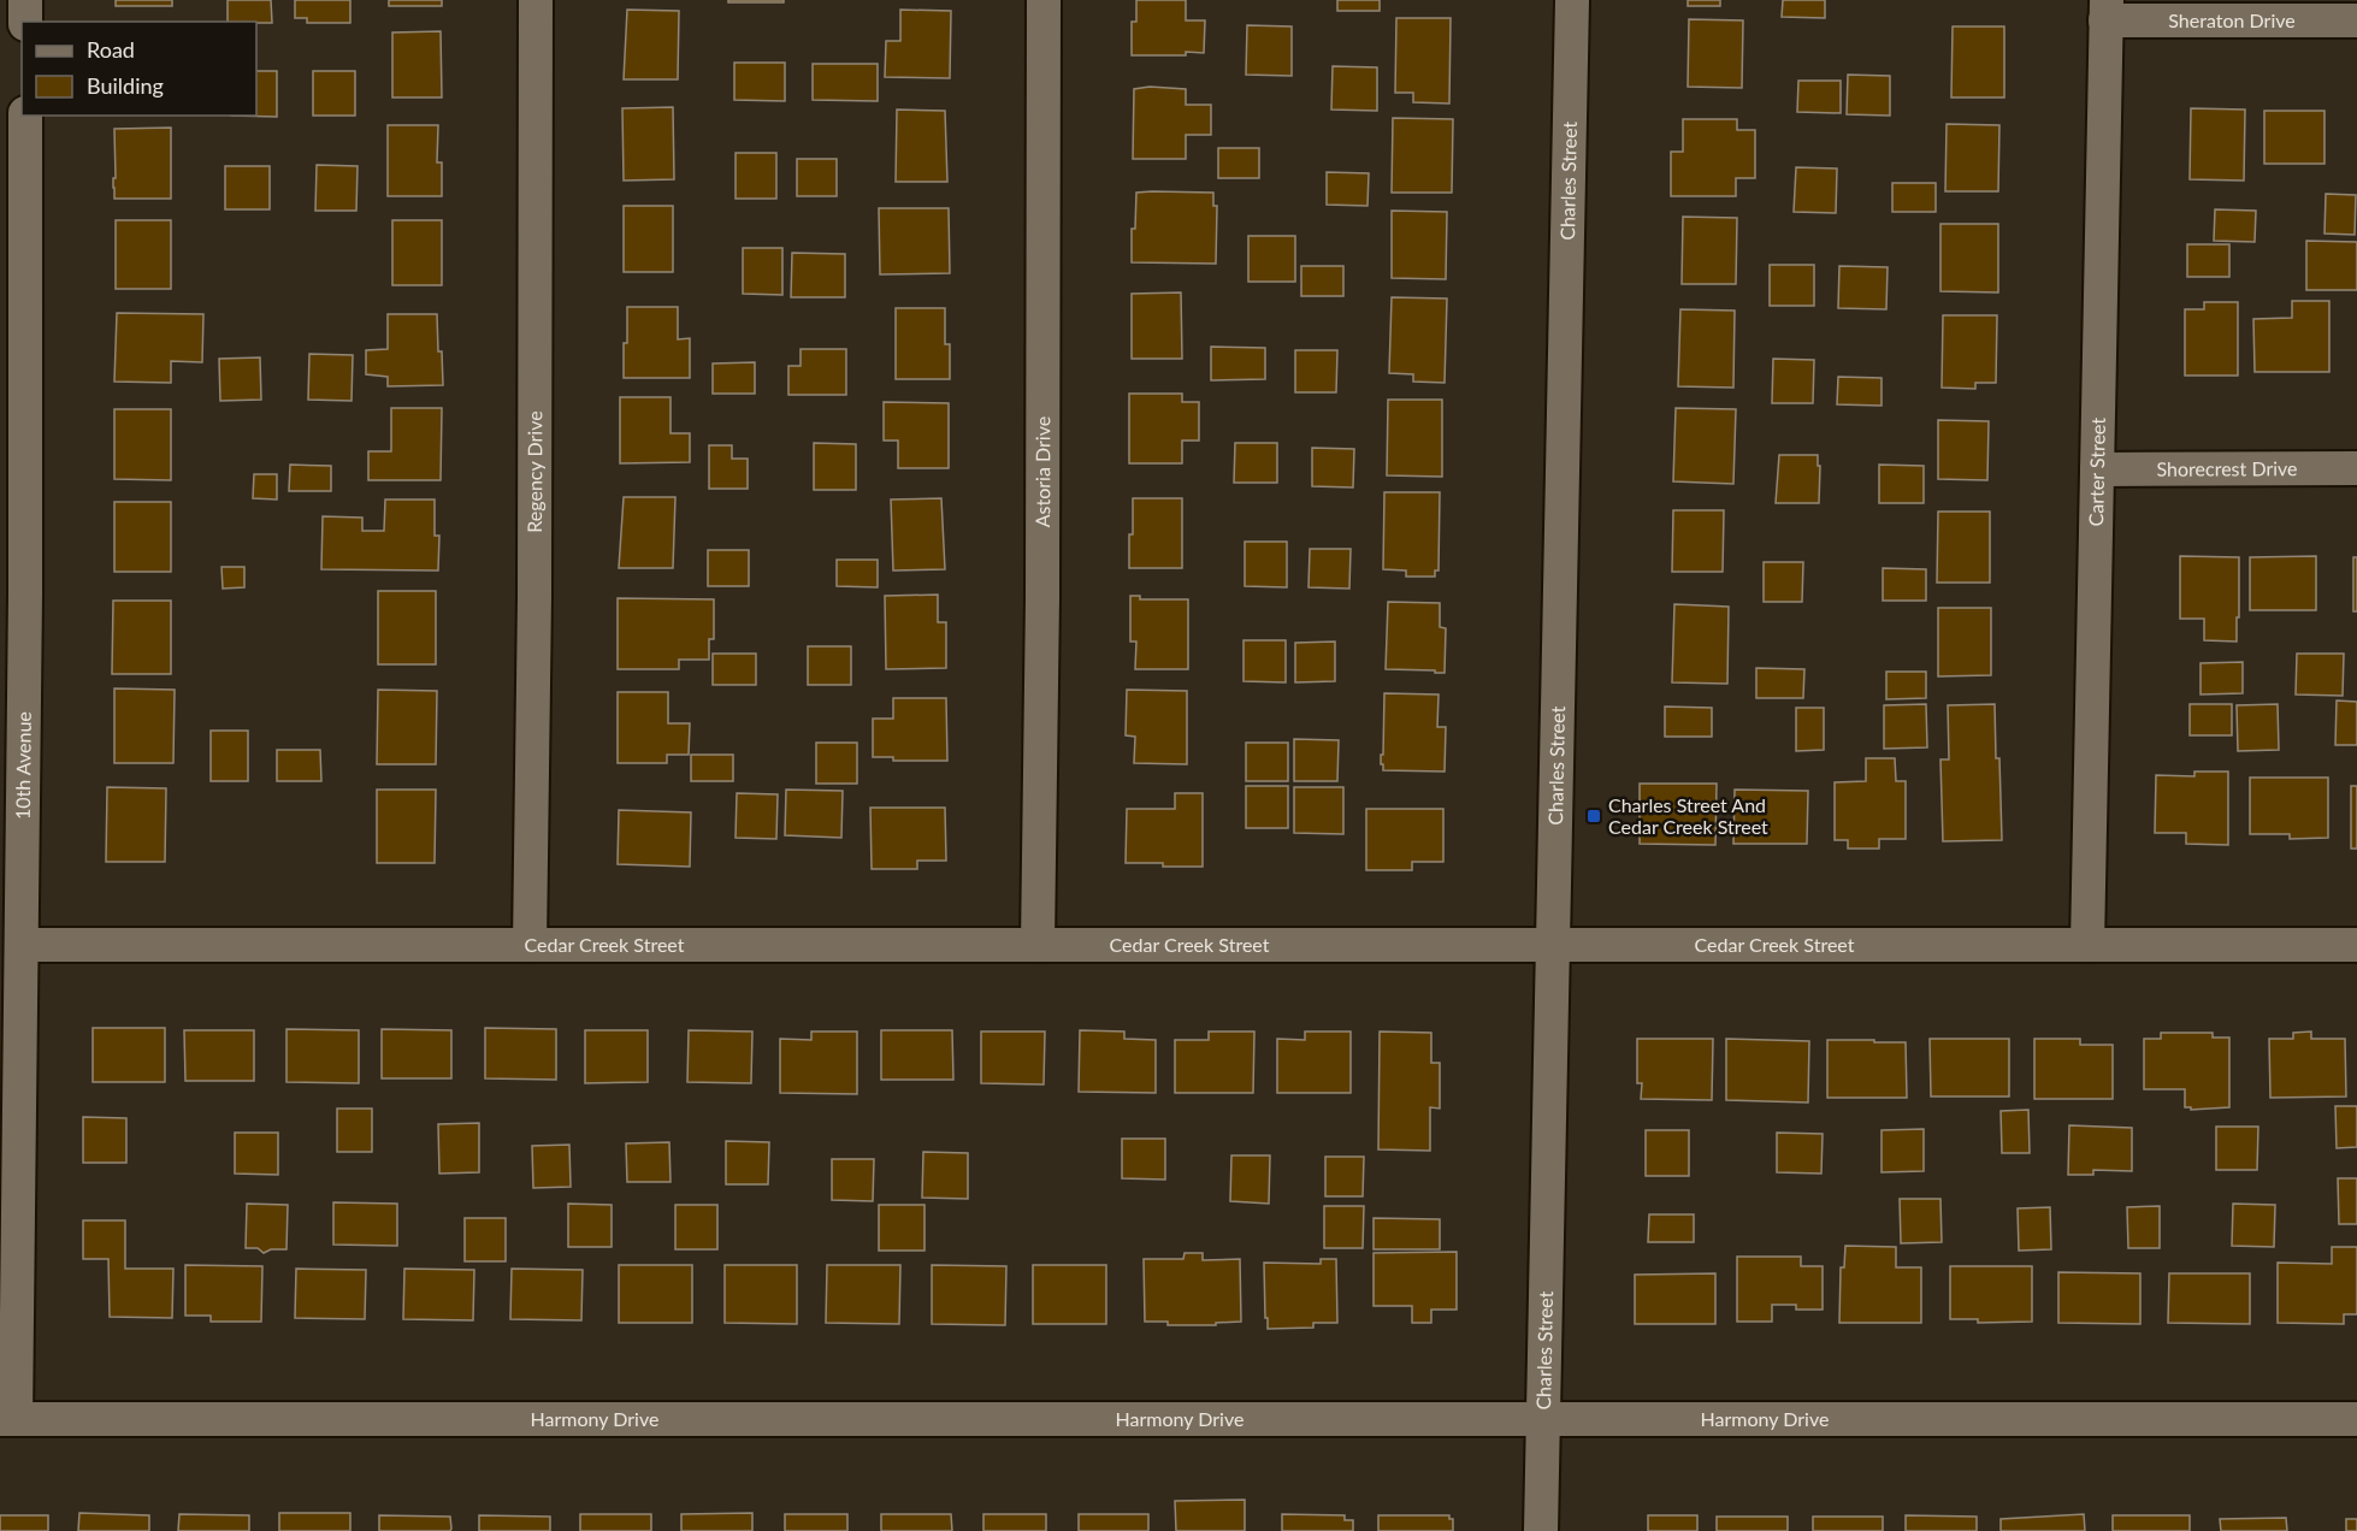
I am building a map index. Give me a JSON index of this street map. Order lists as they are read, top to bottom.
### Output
{
  "streets": {
    "street": [
      "Sheraton Drive",
      "Charles Street",
      "Shorecrest Drive",
      "Regency Drive",
      "Astoria Drive",
      "Carter Street",
      "10th Avenue",
      "Cedar Creek Street",
      "Harmony Drive"
    ]
  },
  "crossings": [
    ["Sheraton Drive", "Carter Street"],
    ["Charles Street", "Cedar Creek Street"],
    ["Charles Street", "Harmony Drive"],
    ["Shorecrest Drive", "Carter Street"],
    ["Regency Drive", "Cedar Creek Street"],
    ["Astoria Drive", "Cedar Creek Street"],
    ["Carter Street", "Cedar Creek Street"],
    ["10th Avenue", "Cedar Creek Street"],
    ["10th Avenue", "Harmony Drive"]
  ],
  "places": {
    "transit": ["Charles Street And Cedar Creek Street"]
  },
  "legend": ["Road", "Building"]
}
